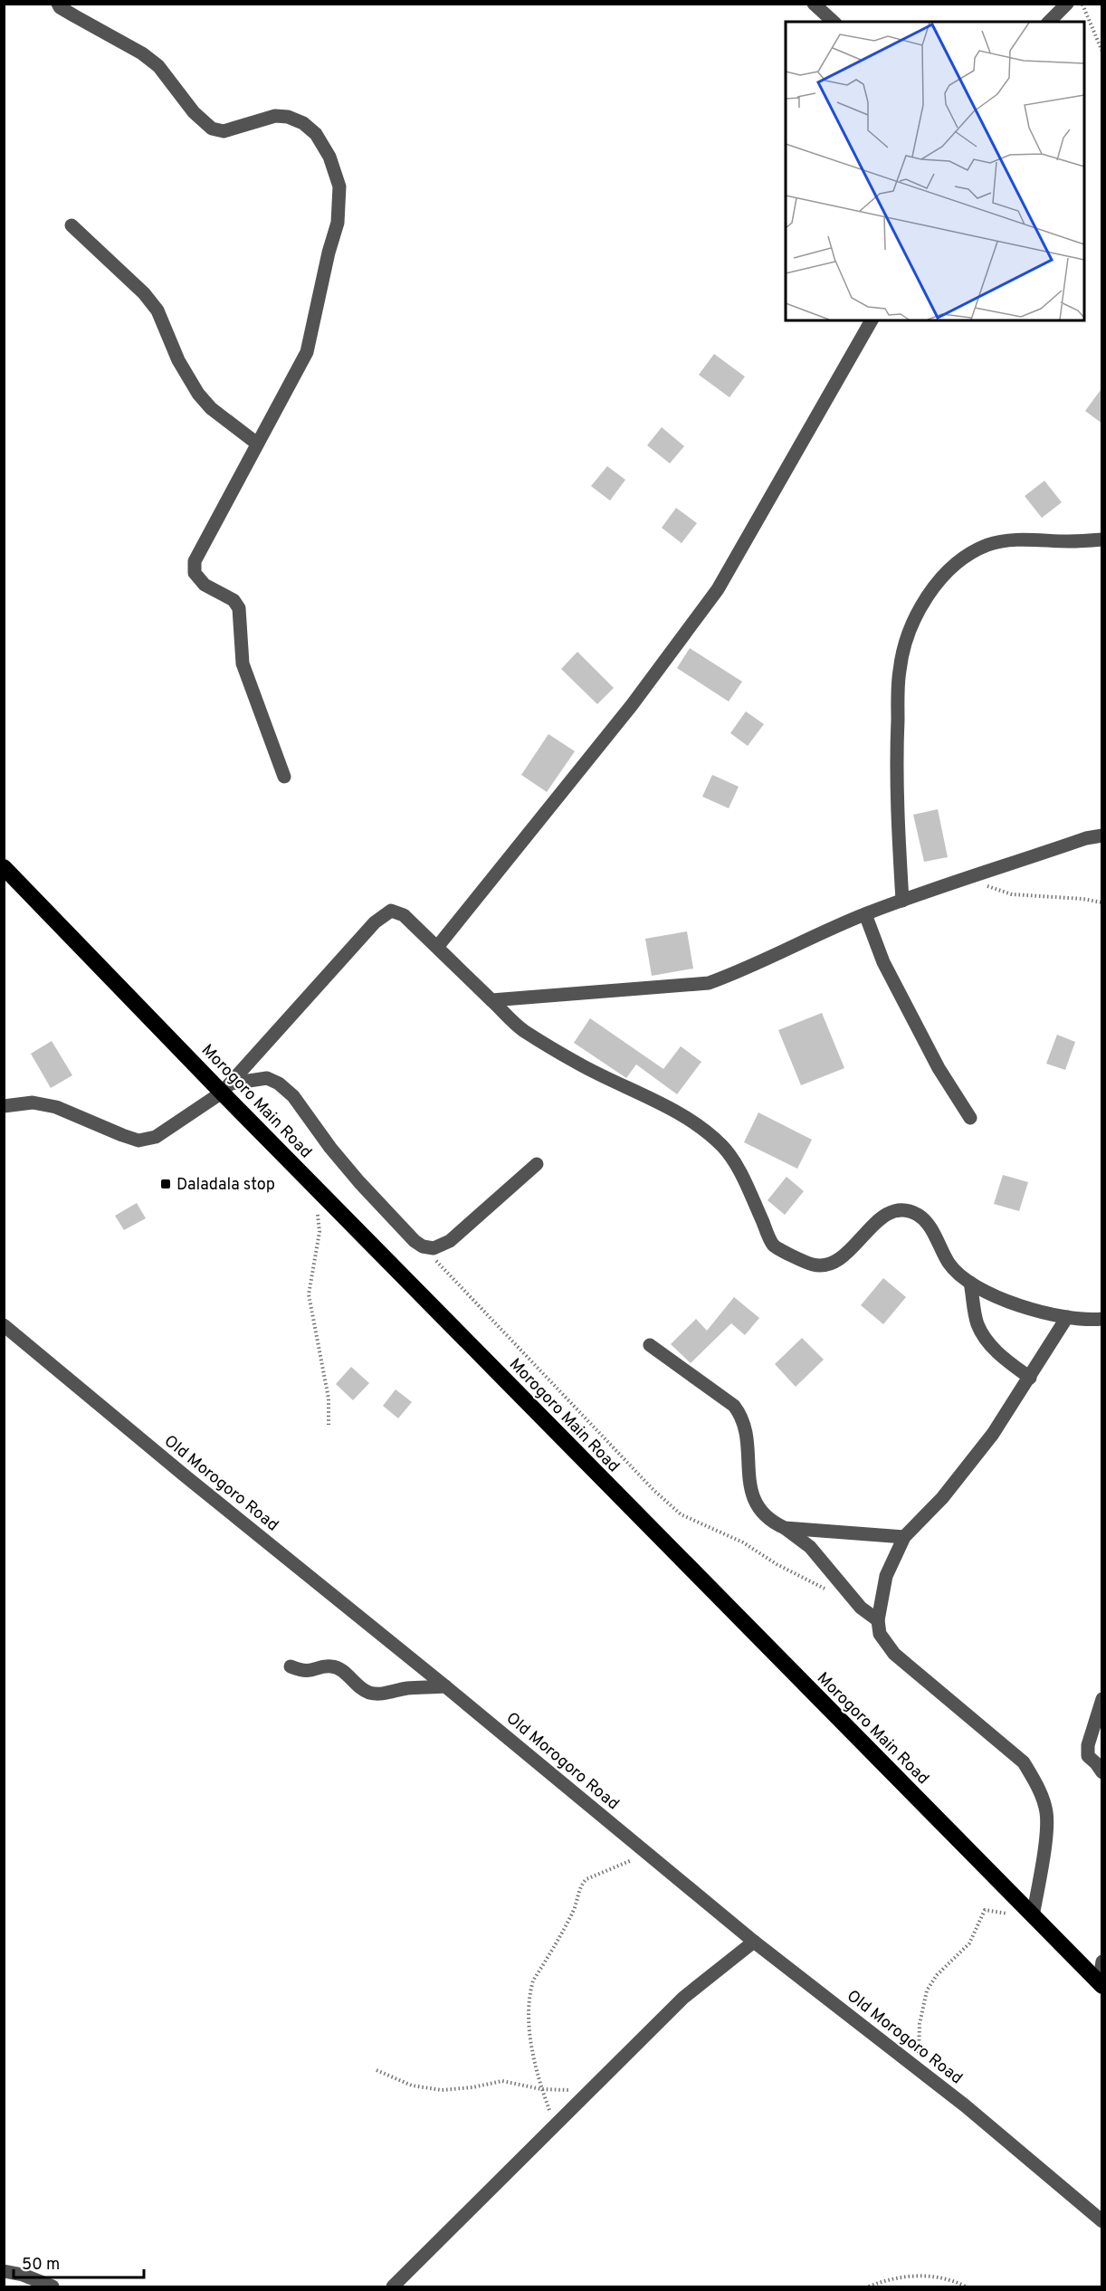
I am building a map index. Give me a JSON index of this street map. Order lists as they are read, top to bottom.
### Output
{
  "streets": {
    "highway": ["Morogoro Main Road"],
    "street": ["Old Morogoro Road"]
  },
  "places": {
    "transit": ["Daladala stop"]
  },
  "scale_bar": "50 m"
}
